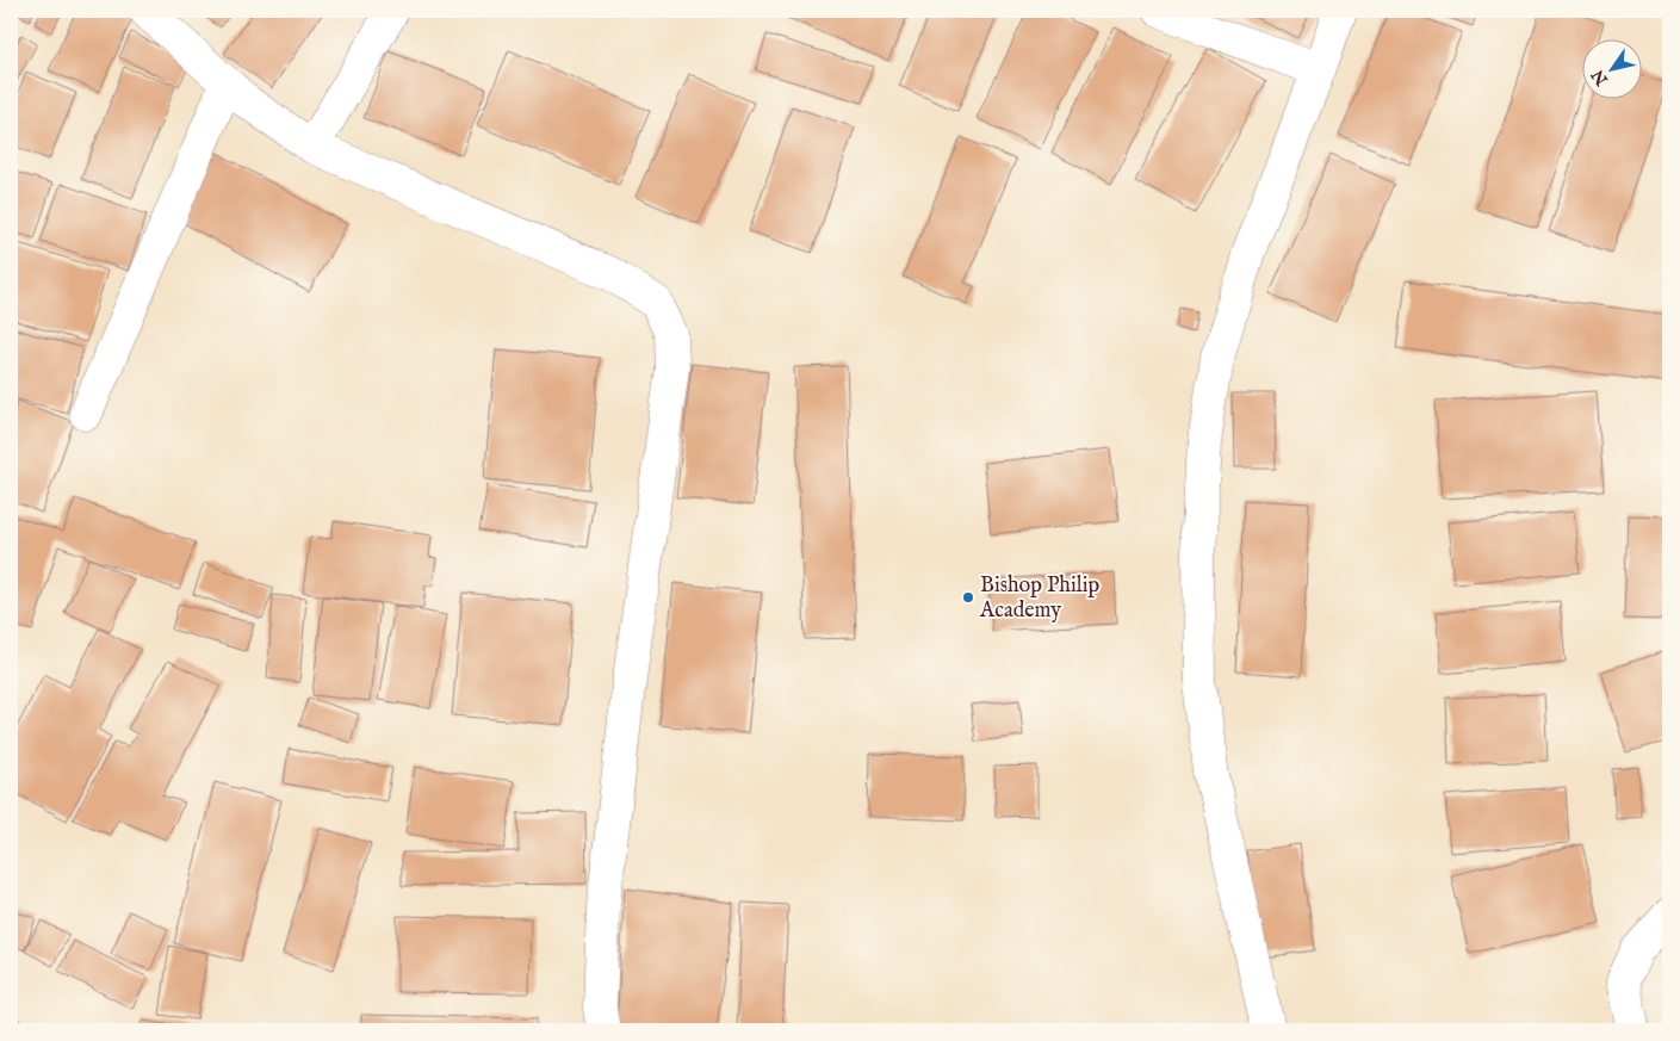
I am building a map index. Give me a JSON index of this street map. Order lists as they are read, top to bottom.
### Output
{
  "places": ["Bishop Philip Academy"],
  "north": "bottom left"
}
